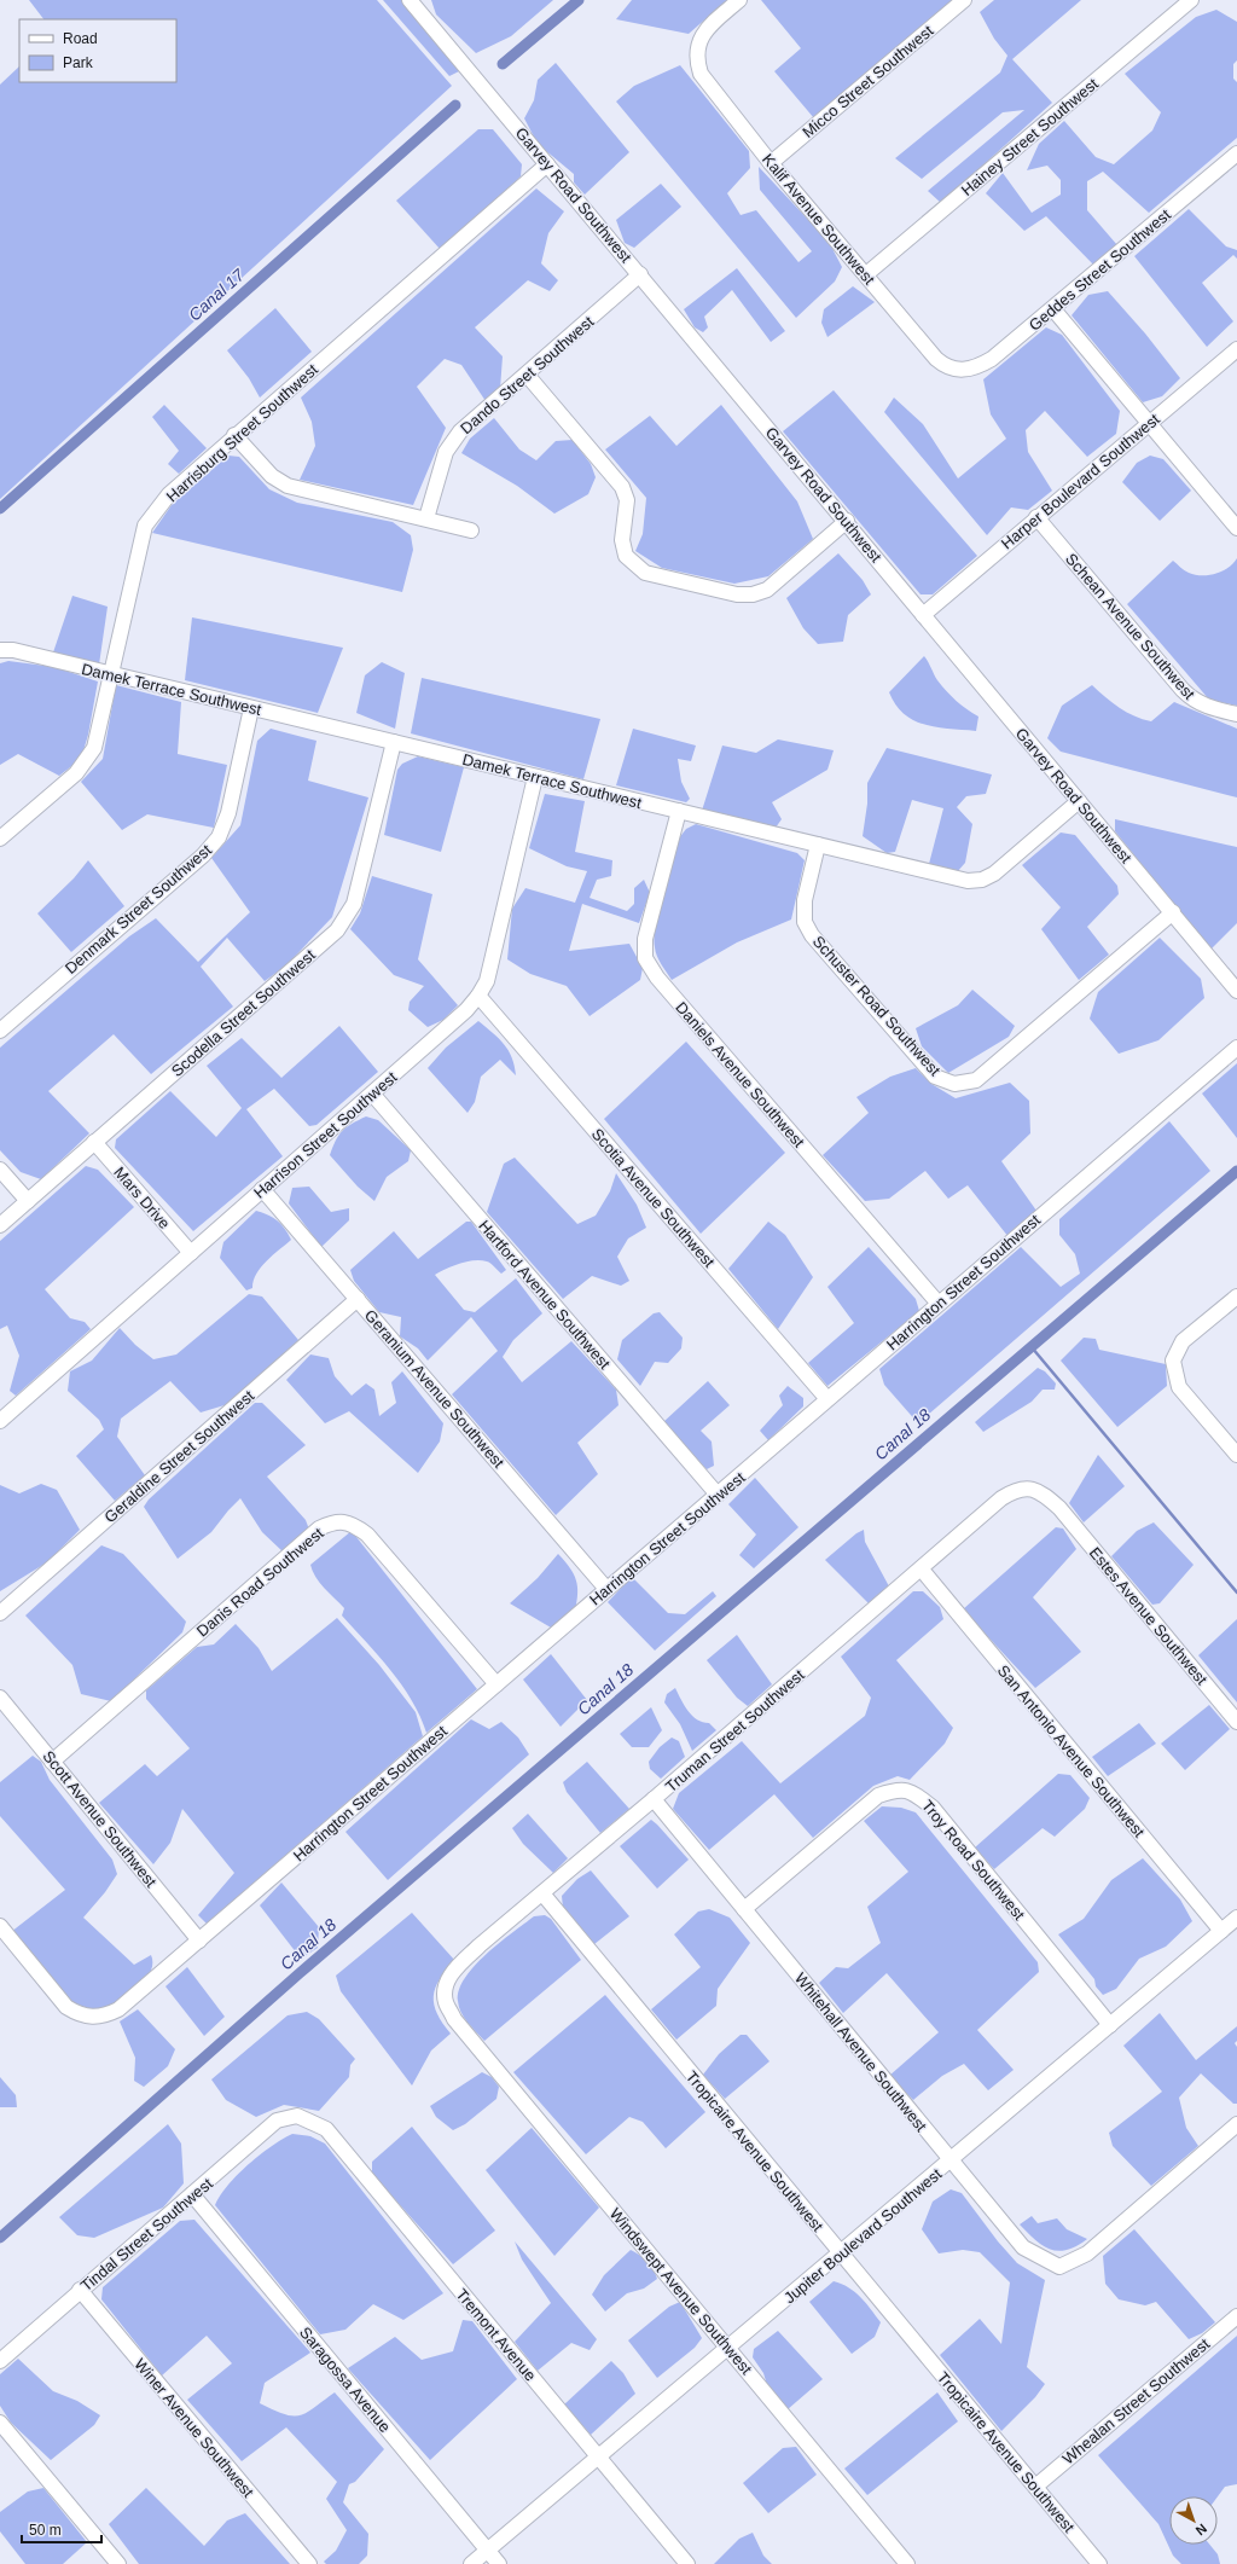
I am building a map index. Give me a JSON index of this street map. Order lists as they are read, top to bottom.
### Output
{
  "streets": {
    "street": [
      "Micco Street Southwest",
      "Hainey Street Southwest",
      "Garvey Road Southwest",
      "Kalif Avenue Southwest",
      "Geddes Street Southwest",
      "Dando Street Southwest",
      "Harrisburg Street Southwest",
      "Harper Boulevard Southwest",
      "Schean Avenue Southwest",
      "Damek Terrace Southwest",
      "Denmark Street Southwest",
      "Schuster Road Southwest",
      "Scodella Street Southwest",
      "Daniels Avenue Southwest",
      "Harrison Street Southwest",
      "Mars Drive",
      "Scotia Avenue Southwest",
      "Harrington Street Southwest",
      "Hartford Avenue Southwest",
      "Geranium Avenue Southwest",
      "Geraldine Street Southwest",
      "Danis Road Southwest",
      "Estes Avenue Southwest",
      "Truman Street Southwest",
      "San Antonio Avenue Southwest",
      "Scott Avenue Southwest",
      "Troy Road Southwest",
      "Whitehall Avenue Southwest",
      "Tropicaire Avenue Southwest",
      "Tindal Street Southwest",
      "Jupiter Boulevard Southwest",
      "Windswept Avenue Southwest",
      "Tremont Avenue",
      "Saragossa Avenue",
      "Whealan Street Southwest",
      "Winer Avenue Southwest"
    ]
  },
  "crossings": [
    ["Micco Street Southwest", "Kalif Avenue Southwest"],
    ["Hainey Street Southwest", "Kalif Avenue Southwest"],
    ["Garvey Road Southwest", "Dando Street Southwest"],
    ["Garvey Road Southwest", "Harrisburg Street Southwest"],
    ["Garvey Road Southwest", "Harper Boulevard Southwest"],
    ["Garvey Road Southwest", "Damek Terrace Southwest"],
    ["Garvey Road Southwest", "Schuster Road Southwest"],
    ["Kalif Avenue Southwest", "Geddes Street Southwest"],
    ["Harrisburg Street Southwest", "Damek Terrace Southwest"],
    ["Harper Boulevard Southwest", "Schean Avenue Southwest"],
    ["Damek Terrace Southwest", "Denmark Street Southwest"],
    ["Damek Terrace Southwest", "Schuster Road Southwest"],
    ["Damek Terrace Southwest", "Scodella Street Southwest"],
    ["Damek Terrace Southwest", "Daniels Avenue Southwest"],
    ["Damek Terrace Southwest", "Harrison Street Southwest"],
    ["Scodella Street Southwest", "Mars Drive"],
    ["Daniels Avenue Southwest", "Harrington Street Southwest"],
    ["Harrison Street Southwest", "Mars Drive"],
    ["Harrison Street Southwest", "Scotia Avenue Southwest"],
    ["Harrison Street Southwest", "Hartford Avenue Southwest"],
    ["Harrison Street Southwest", "Geranium Avenue Southwest"],
    ["Scotia Avenue Southwest", "Harrington Street Southwest"],
    ["Harrington Street Southwest", "Hartford Avenue Southwest"],
    ["Harrington Street Southwest", "Geranium Avenue Southwest"],
    ["Harrington Street Southwest", "Danis Road Southwest"],
    ["Harrington Street Southwest", "Scott Avenue Southwest"],
    ["Geranium Avenue Southwest", "Geraldine Street Southwest"],
    ["Danis Road Southwest", "Scott Avenue Southwest"],
    ["Estes Avenue Southwest", "Truman Street Southwest"],
    ["Truman Street Southwest", "San Antonio Avenue Southwest"],
    ["Truman Street Southwest", "Whitehall Avenue Southwest"],
    ["Truman Street Southwest", "Tropicaire Avenue Southwest"],
    ["Truman Street Southwest", "Windswept Avenue Southwest"],
    ["San Antonio Avenue Southwest", "Jupiter Boulevard Southwest"],
    ["Troy Road Southwest", "Whitehall Avenue Southwest"],
    ["Troy Road Southwest", "Jupiter Boulevard Southwest"],
    ["Whitehall Avenue Southwest", "Jupiter Boulevard Southwest"],
    ["Tropicaire Avenue Southwest", "Jupiter Boulevard Southwest"],
    ["Tropicaire Avenue Southwest", "Whealan Street Southwest"],
    ["Tindal Street Southwest", "Tremont Avenue"],
    ["Tindal Street Southwest", "Saragossa Avenue"],
    ["Tindal Street Southwest", "Winer Avenue Southwest"],
    ["Jupiter Boulevard Southwest", "Windswept Avenue Southwest"],
    ["Jupiter Boulevard Southwest", "Tremont Avenue"],
    ["Jupiter Boulevard Southwest", "Saragossa Avenue"]
  ],
  "water": ["Canal 17", "Canal 18"],
  "legend": ["Road", "Park"],
  "scale_bar": "50 m",
  "north": "bottom right"
}
